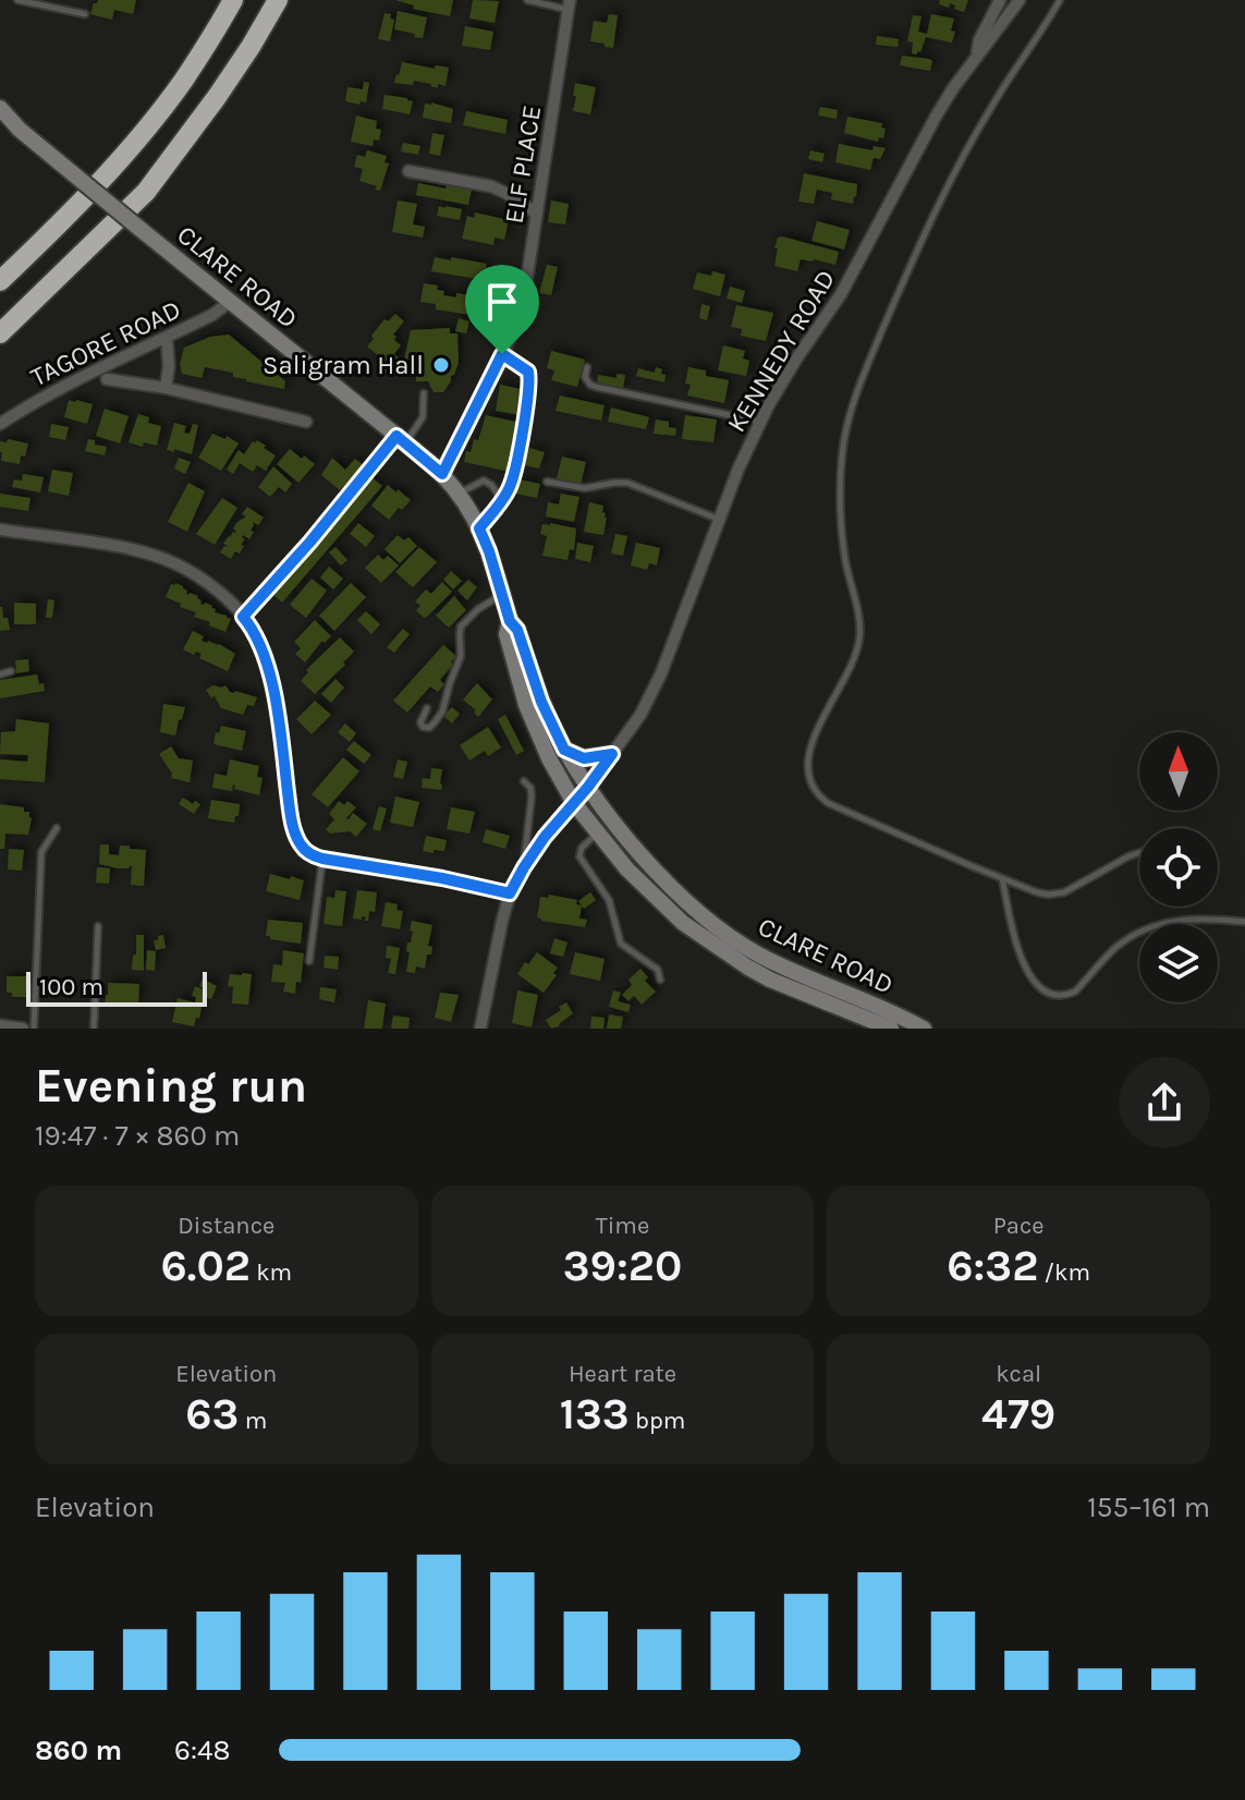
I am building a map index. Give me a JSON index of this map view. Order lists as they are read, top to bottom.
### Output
{
  "streets": {
    "street": [
      "ELF PLACE",
      "CLARE ROAD",
      "TAGORE ROAD",
      "KENNEDY ROAD"
    ]
  },
  "crossings": [
    ["ELF PLACE", "CLARE ROAD"],
    ["CLARE ROAD", "TAGORE ROAD"],
    ["CLARE ROAD", "KENNEDY ROAD"]
  ],
  "places": ["Saligram Hall"],
  "scale_bar": "100 m",
  "north": "top",
  "page": {
    "scale": "100 m",
    "heading": ["Evening run", "19:47 · 7 × 860 m"],
    "stats": [
      ["Distance", "6.02 km"],
      ["Time", "39:20"],
      ["Pace", "6:32 /km"],
      ["Elevation", "63 m"],
      ["Heart rate", "133 bpm"],
      ["kcal", "479"]
    ],
    "chart": ["Elevation", "155–161 m"],
    "list": [
      {
        "name": "860 m",
        "note": "6:48"
      }
    ]
  }
}
